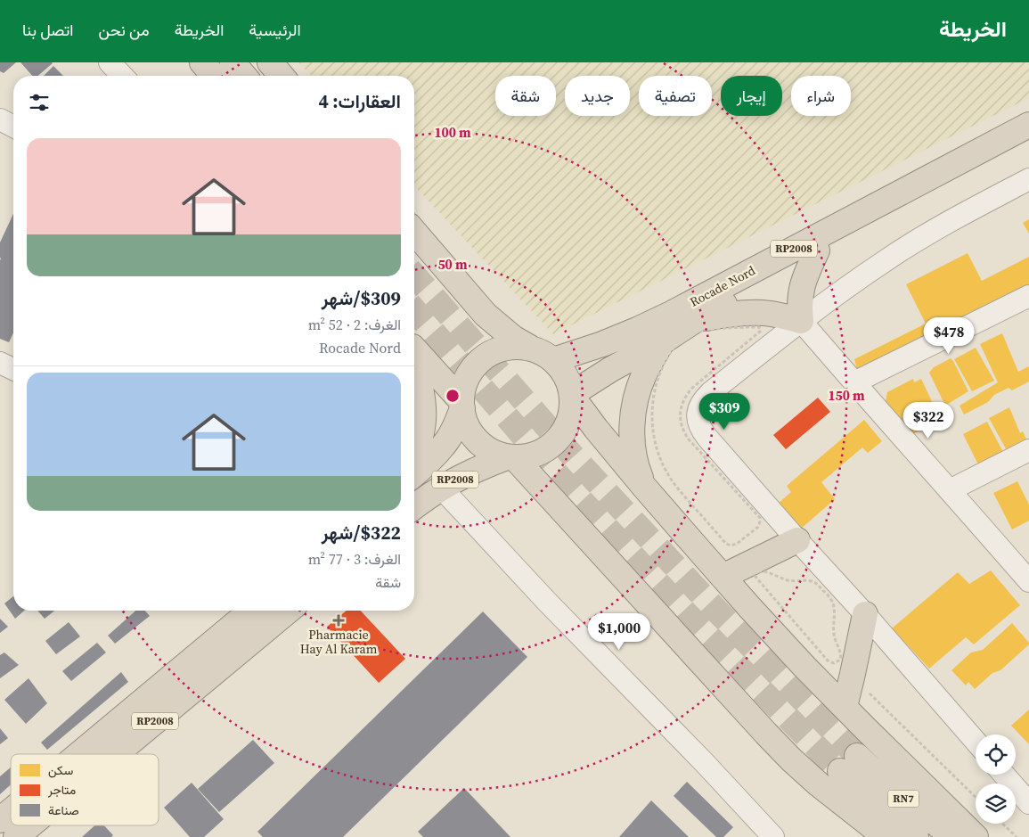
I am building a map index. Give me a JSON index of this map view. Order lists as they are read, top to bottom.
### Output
{
  "streets": {
    "highway": ["RP2008", "Rocade Nord", "RN7"]
  },
  "crossings": [
    ["RP2008", "Rocade Nord"]
  ],
  "places": {
    "health": ["Pharmacie Hay Al Karam"]
  },
  "legend": ["سكن", "متاجر", "صناعة"],
  "page": {
    "header": "الخريطة",
    "nav": [
      "الرئيسية",
      "الخريطة",
      "من نحن",
      "اتصل بنا"
    ],
    "chip": [
      "شراء",
      "إيجار",
      "تصفية",
      "جديد",
      "شقة"
    ],
    "heading": "العقارات: 4",
    "list": [
      {
        "name": "$309/شهر",
        "note": "الغرف: 2 · 52 m² · Rocade Nord"
      },
      {
        "name": "$322/شهر",
        "note": "الغرف: 3 · 77 m² · شقة"
      }
    ],
    "price": [
      "$478",
      "$309",
      "$322",
      "$1,000"
    ]
  },
  "rings": ["100 m", "50 m", "150 m"]
}
